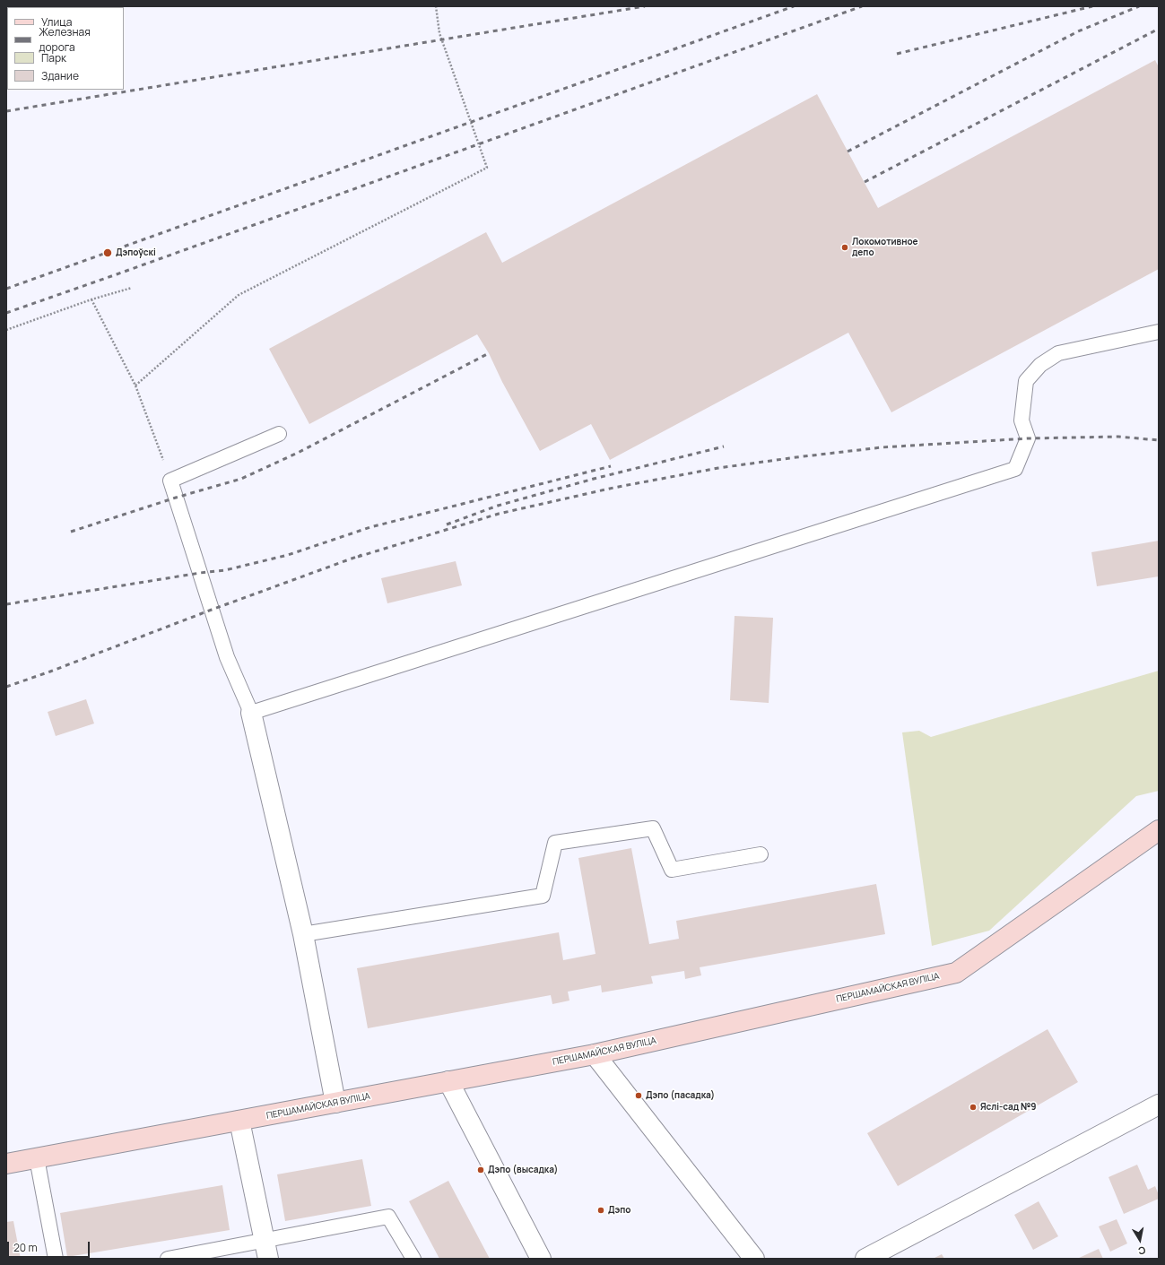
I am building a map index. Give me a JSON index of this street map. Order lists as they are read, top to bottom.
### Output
{
  "streets": {
    "street": ["ПЕРШАМАЙСКАЯ ВУЛІЦА"]
  },
  "places": [
    "Локомотивное депо",
    "Дэпоўскі",
    "Дэпо (пасадка)",
    "Яслі-сад №9",
    "Дэпо (высадка)",
    "Дэпо"
  ],
  "legend": [
    "Улица",
    "Железная дорога",
    "Парк",
    "Здание"
  ],
  "scale_bar": "20 m",
  "north": "bottom"
}
